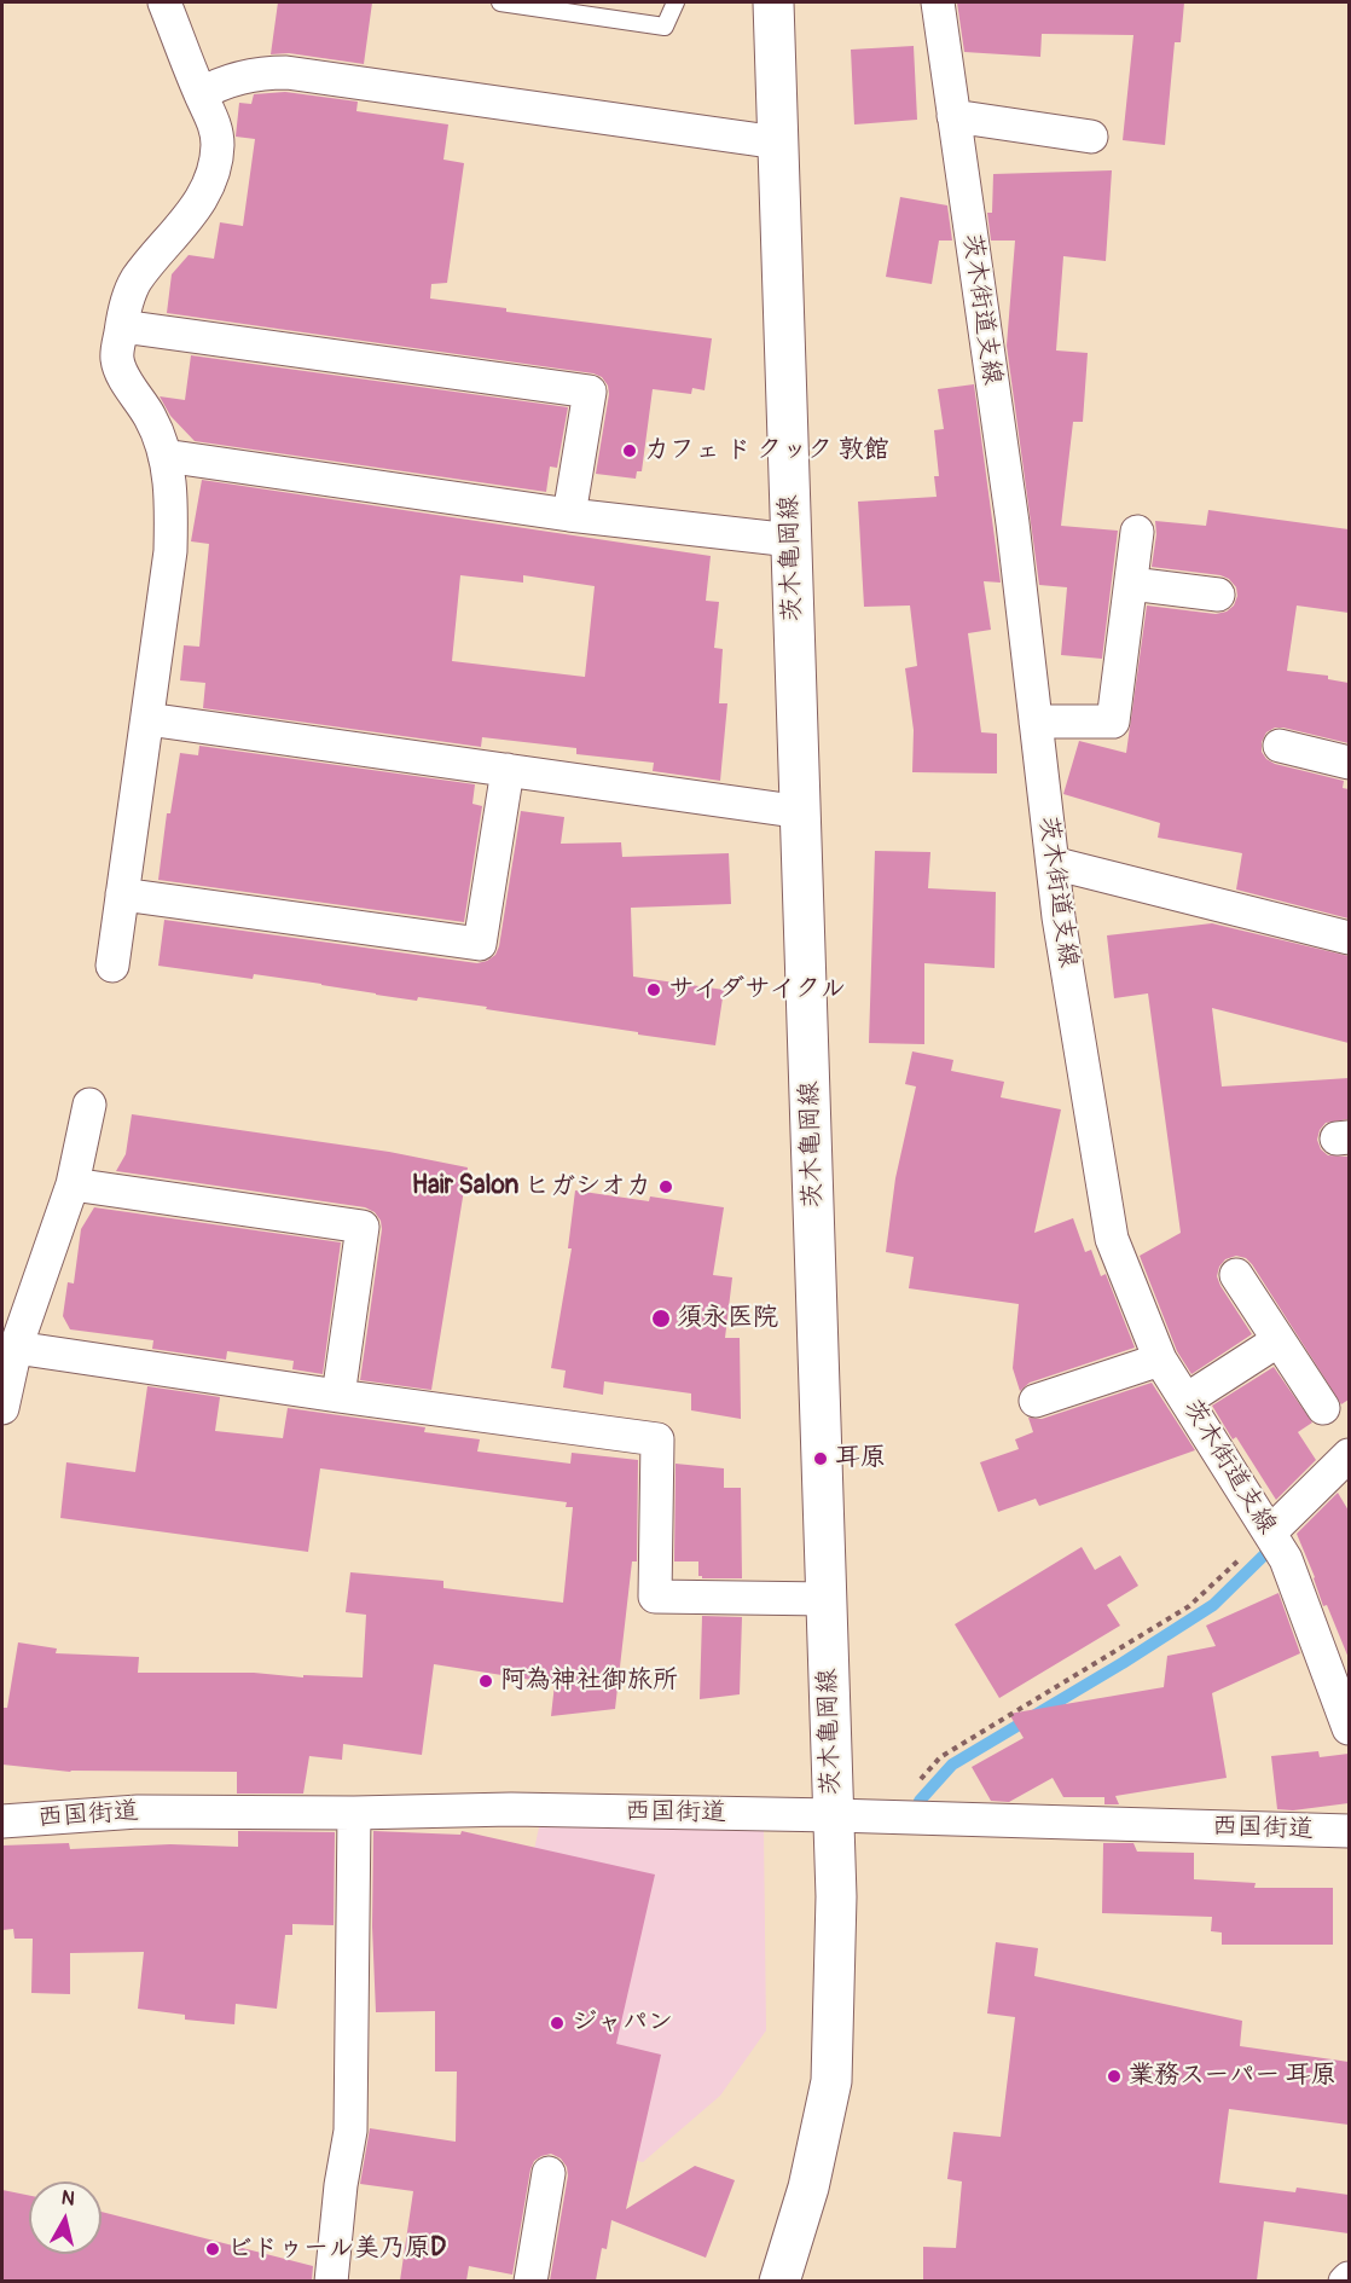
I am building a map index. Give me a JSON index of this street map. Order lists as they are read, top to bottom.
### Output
{
  "streets": {
    "main road": ["茨木亀岡線"],
    "street": ["茨木街道支線", "西国街道"]
  },
  "crossings": [
    ["茨木亀岡線", "西国街道"]
  ],
  "places": [
    "カフェ ド クック 敦館",
    "サイダサイクル",
    "Hair Salon ヒガシオカ",
    "須永医院",
    "耳原",
    "阿為神社御旅所",
    "ジャパン",
    "業務スーパー 耳原",
    "ビドゥール美乃原D"
  ],
  "north": "top"
}
